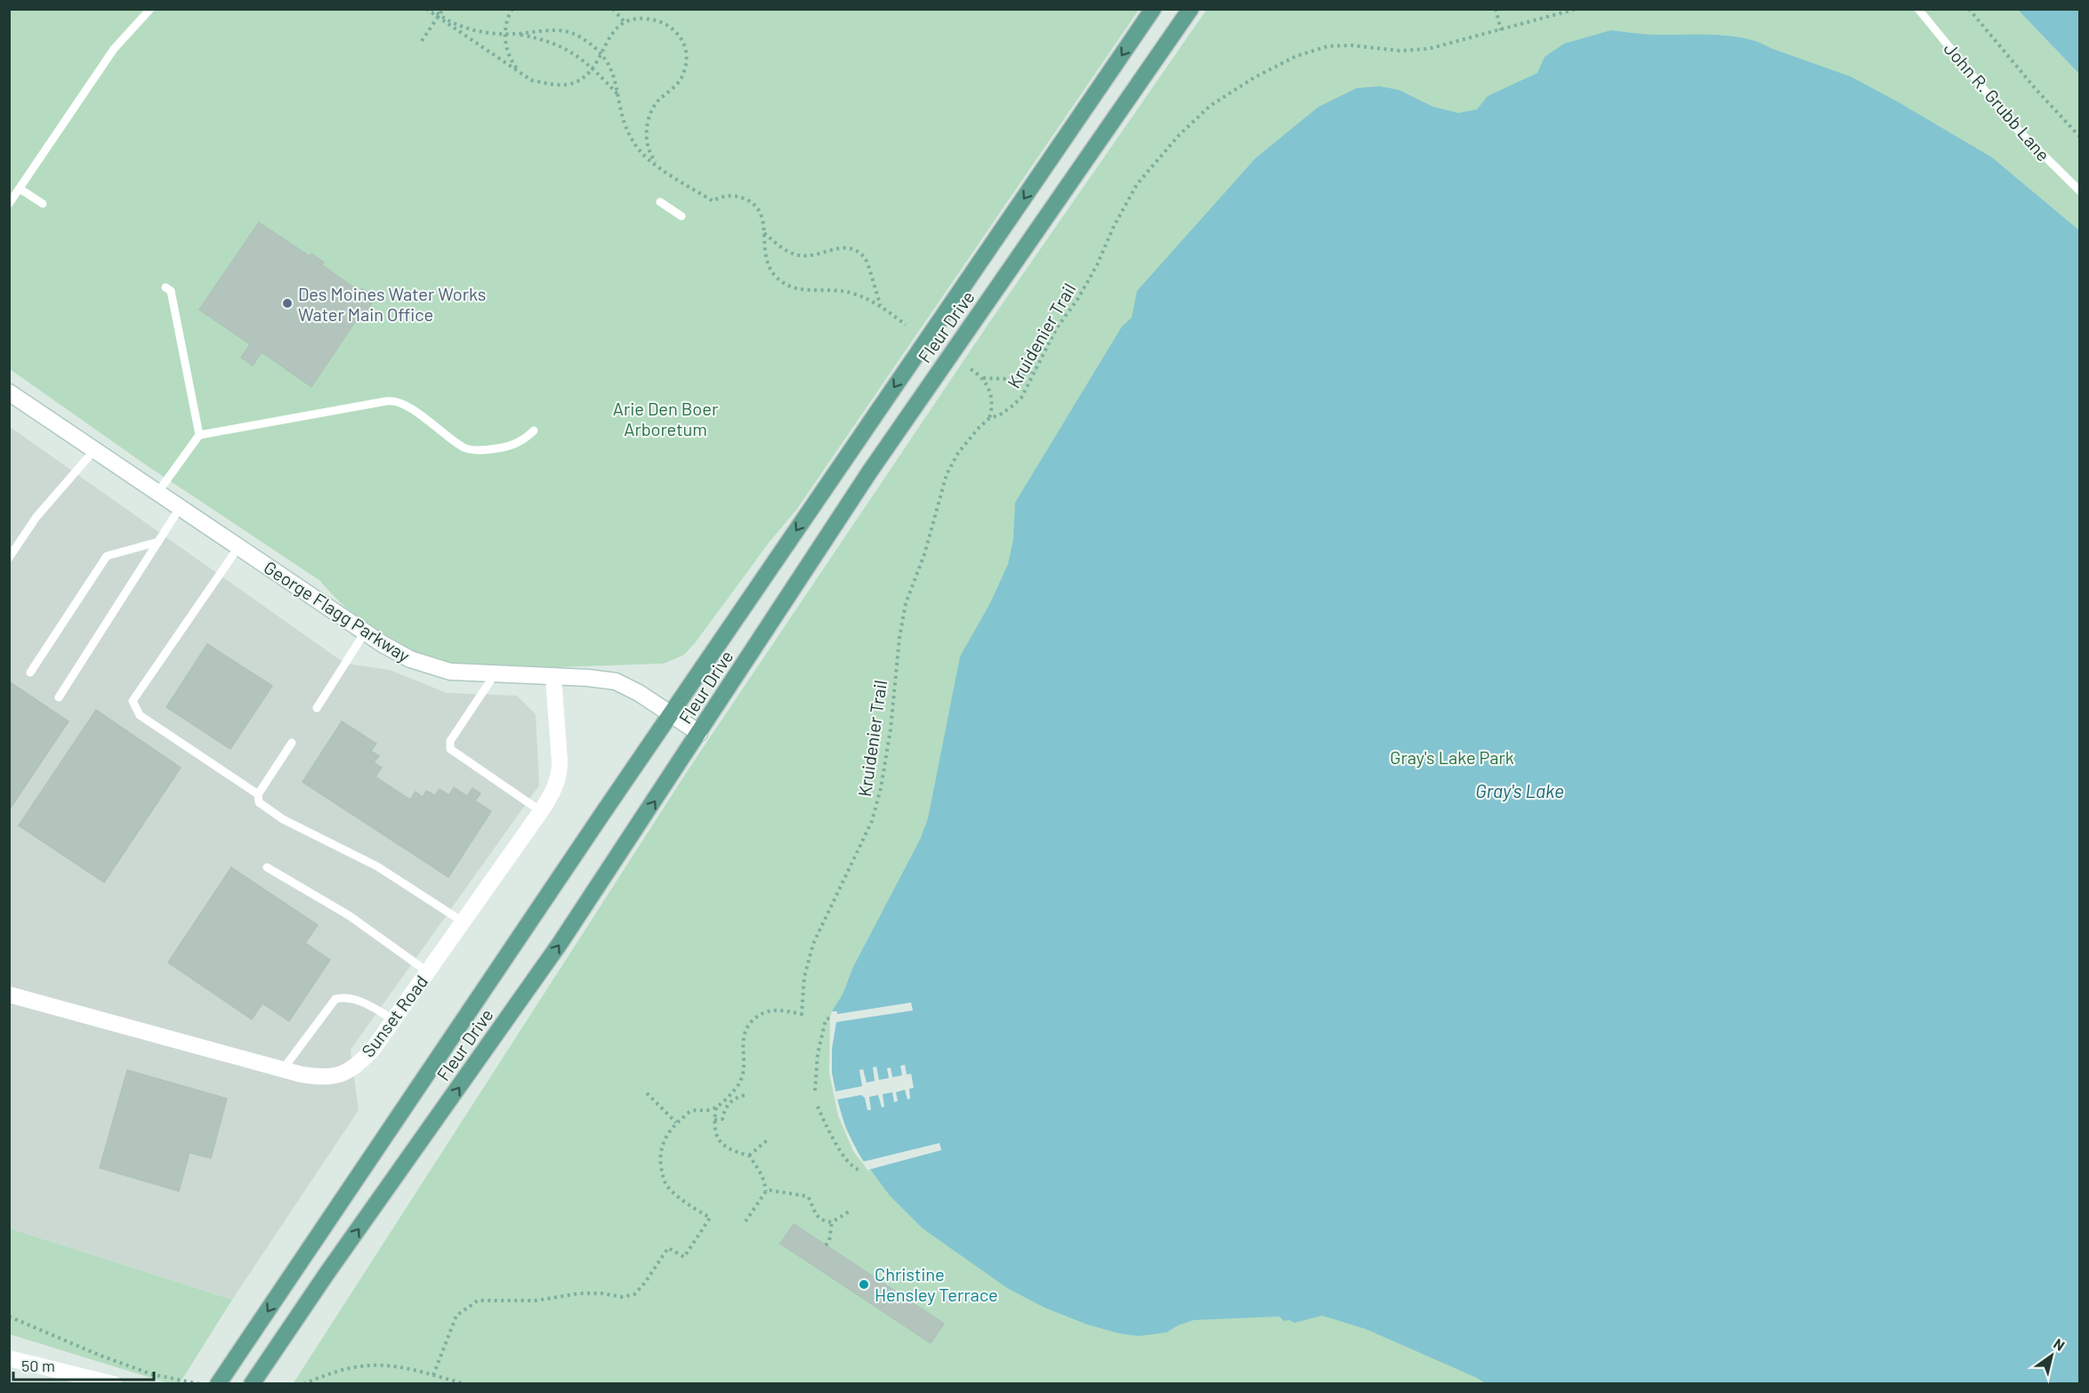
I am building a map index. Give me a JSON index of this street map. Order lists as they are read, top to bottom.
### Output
{
  "streets": {
    "main road": ["Fleur Drive"],
    "street": ["George Flagg Parkway", "Sunset Road"],
    "lane": ["John R. Grubb Lane"],
    "path": ["Kruidenier Trail"]
  },
  "crossings": [
    ["Fleur Drive", "George Flagg Parkway"],
    ["George Flagg Parkway", "Sunset Road"]
  ],
  "water": ["Gray's Lake"],
  "parks": ["Arie Den Boer Arboretum", "Gray's Lake Park"],
  "places": ["Des Moines Water Works Water Main Office", "Christine Hensley Terrace"],
  "scale_bar": "50 m",
  "north": "top right"
}
